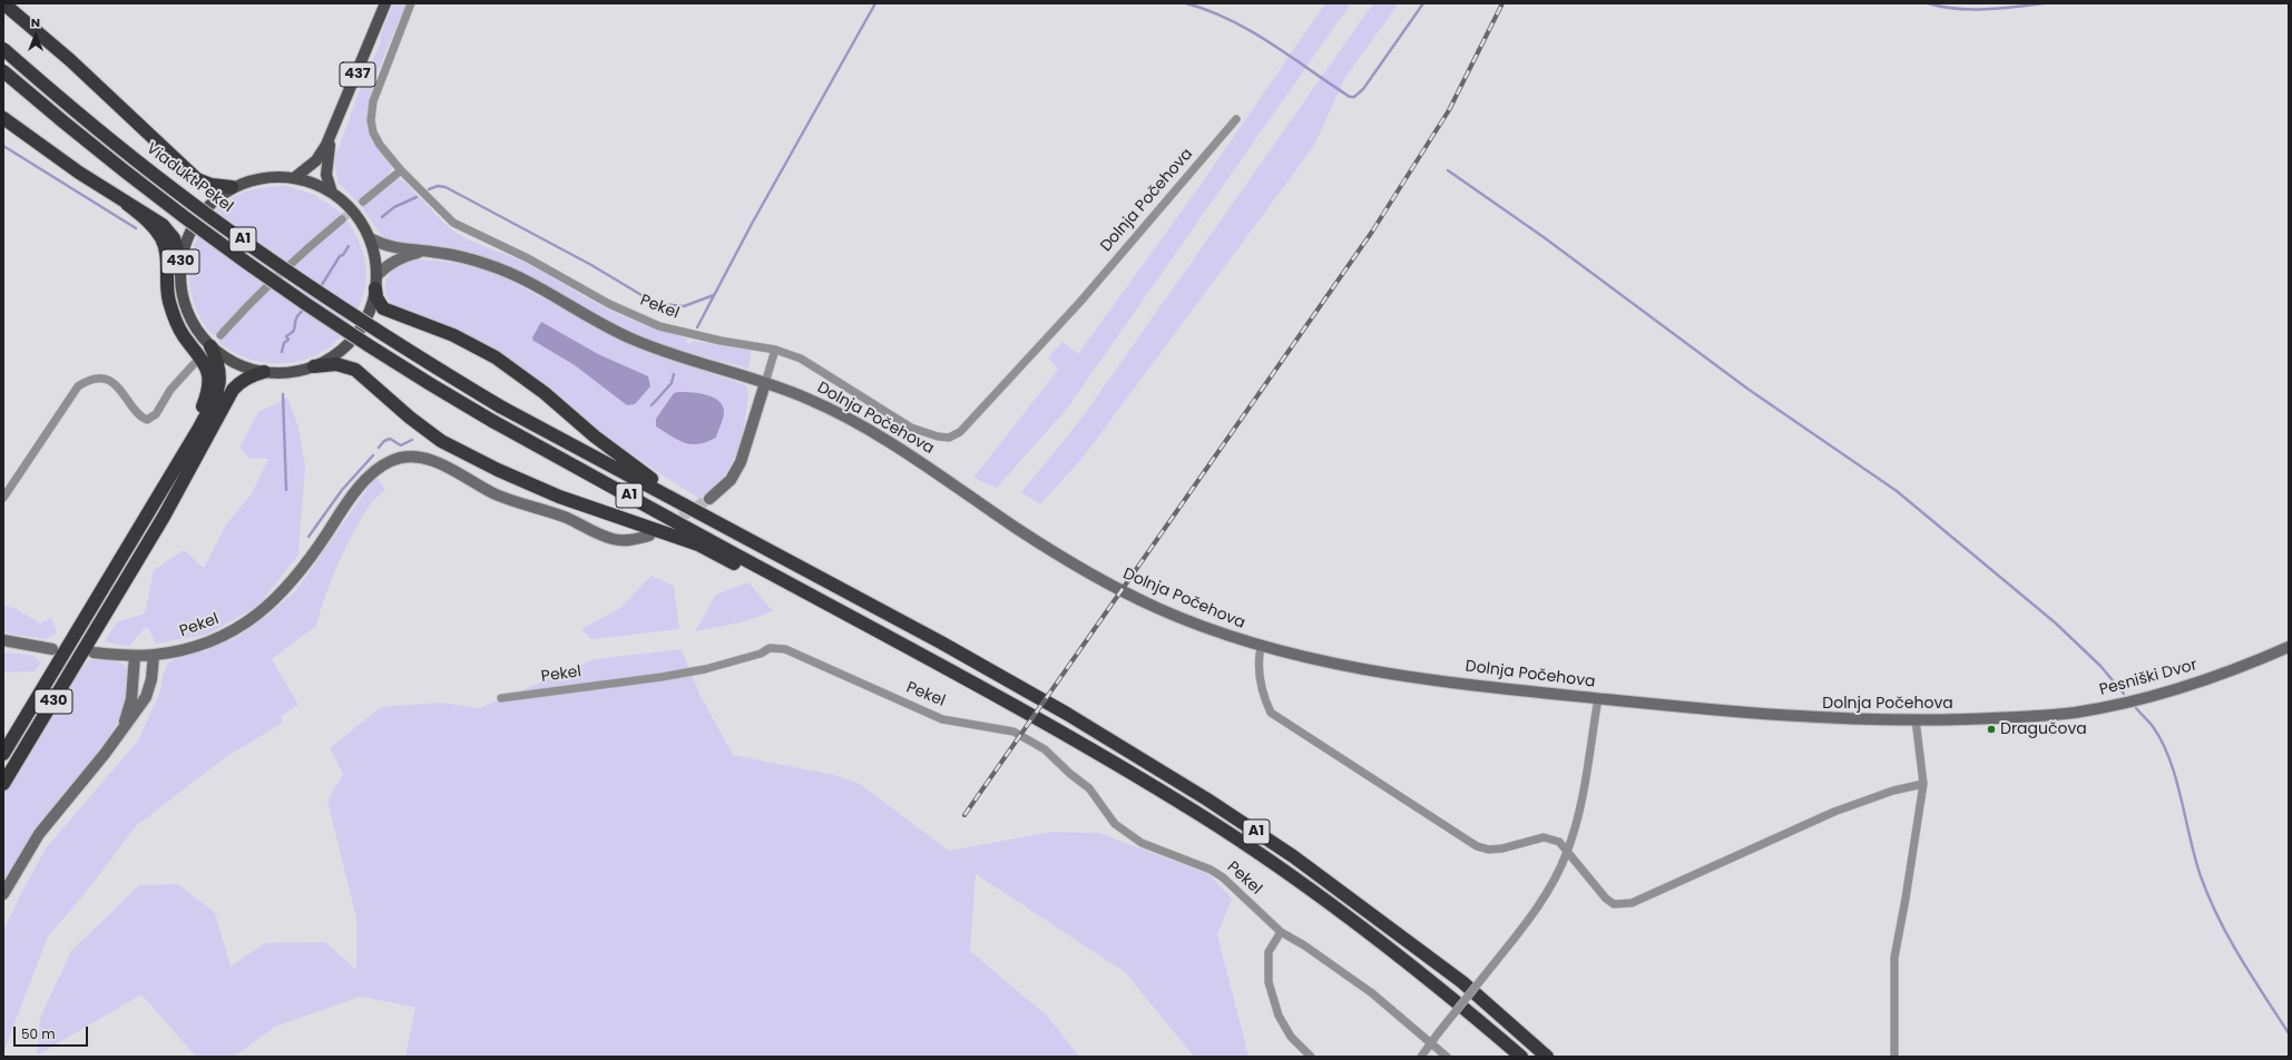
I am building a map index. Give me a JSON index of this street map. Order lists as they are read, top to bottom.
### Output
{
  "streets": {
    "highway": ["Viadukt Pekel", "A1", "430"],
    "main road": [
      "437",
      "Dolnja Počehova",
      "Pekel",
      "Pesniški Dvor"
    ]
  },
  "crossings": [
    ["437", "430"],
    ["Viadukt Pekel", "A1"],
    ["Dolnja Počehova", "430"],
    ["Dolnja Počehova", "Pekel"],
    ["Dolnja Počehova", "Pesniški Dvor"]
  ],
  "places": ["Dragučova"],
  "scale_bar": "50 m",
  "north": "top"
}
